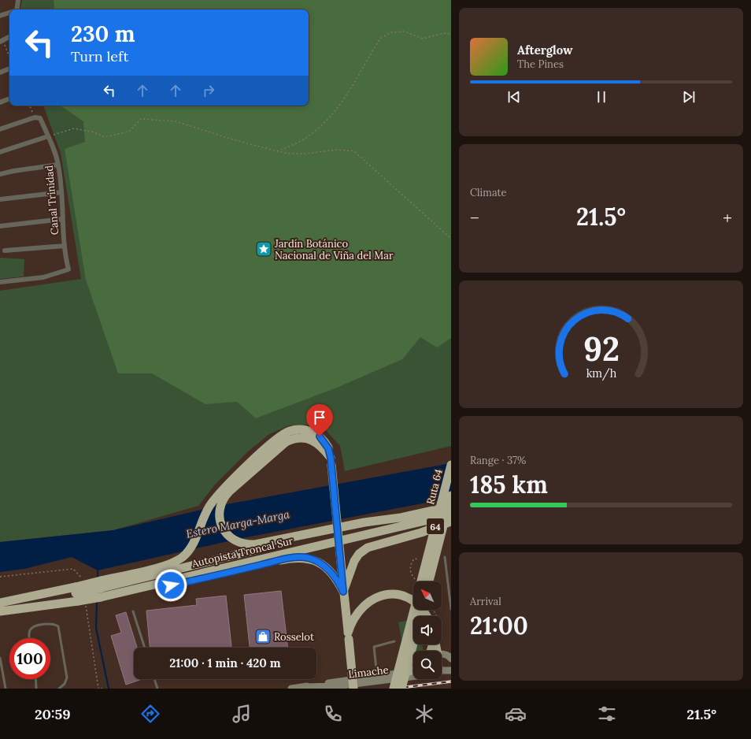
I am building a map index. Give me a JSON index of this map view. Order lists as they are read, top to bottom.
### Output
{
  "streets": {
    "highway": ["Ruta 64", "64", "Autopista Troncal Sur"],
    "main road": ["Limache"],
    "street": ["Canal Trinidad"]
  },
  "water": ["Estero Marga-Marga"],
  "places": {
    "place": ["Jardín Botánico Nacional de Viña del Mar"],
    "shop": ["Rosselot"]
  },
  "north": "top left",
  "page": {
    "turn": ["230 m", "Turn left"],
    "song": ["Afterglow", "The Pines"],
    "tile": [
      "Climate",
      ["Range · 37%", "185 km"],
      ["Arrival", "21:00"]
    ],
    "heat": ["−", "21.5°", "+"],
    "limit": "100",
    "trip": "21:00 · 1 min · 420 m",
    "tabs": ["20:59", "21.5°"],
    "gauge": ["92", "km/h"]
  }
}
